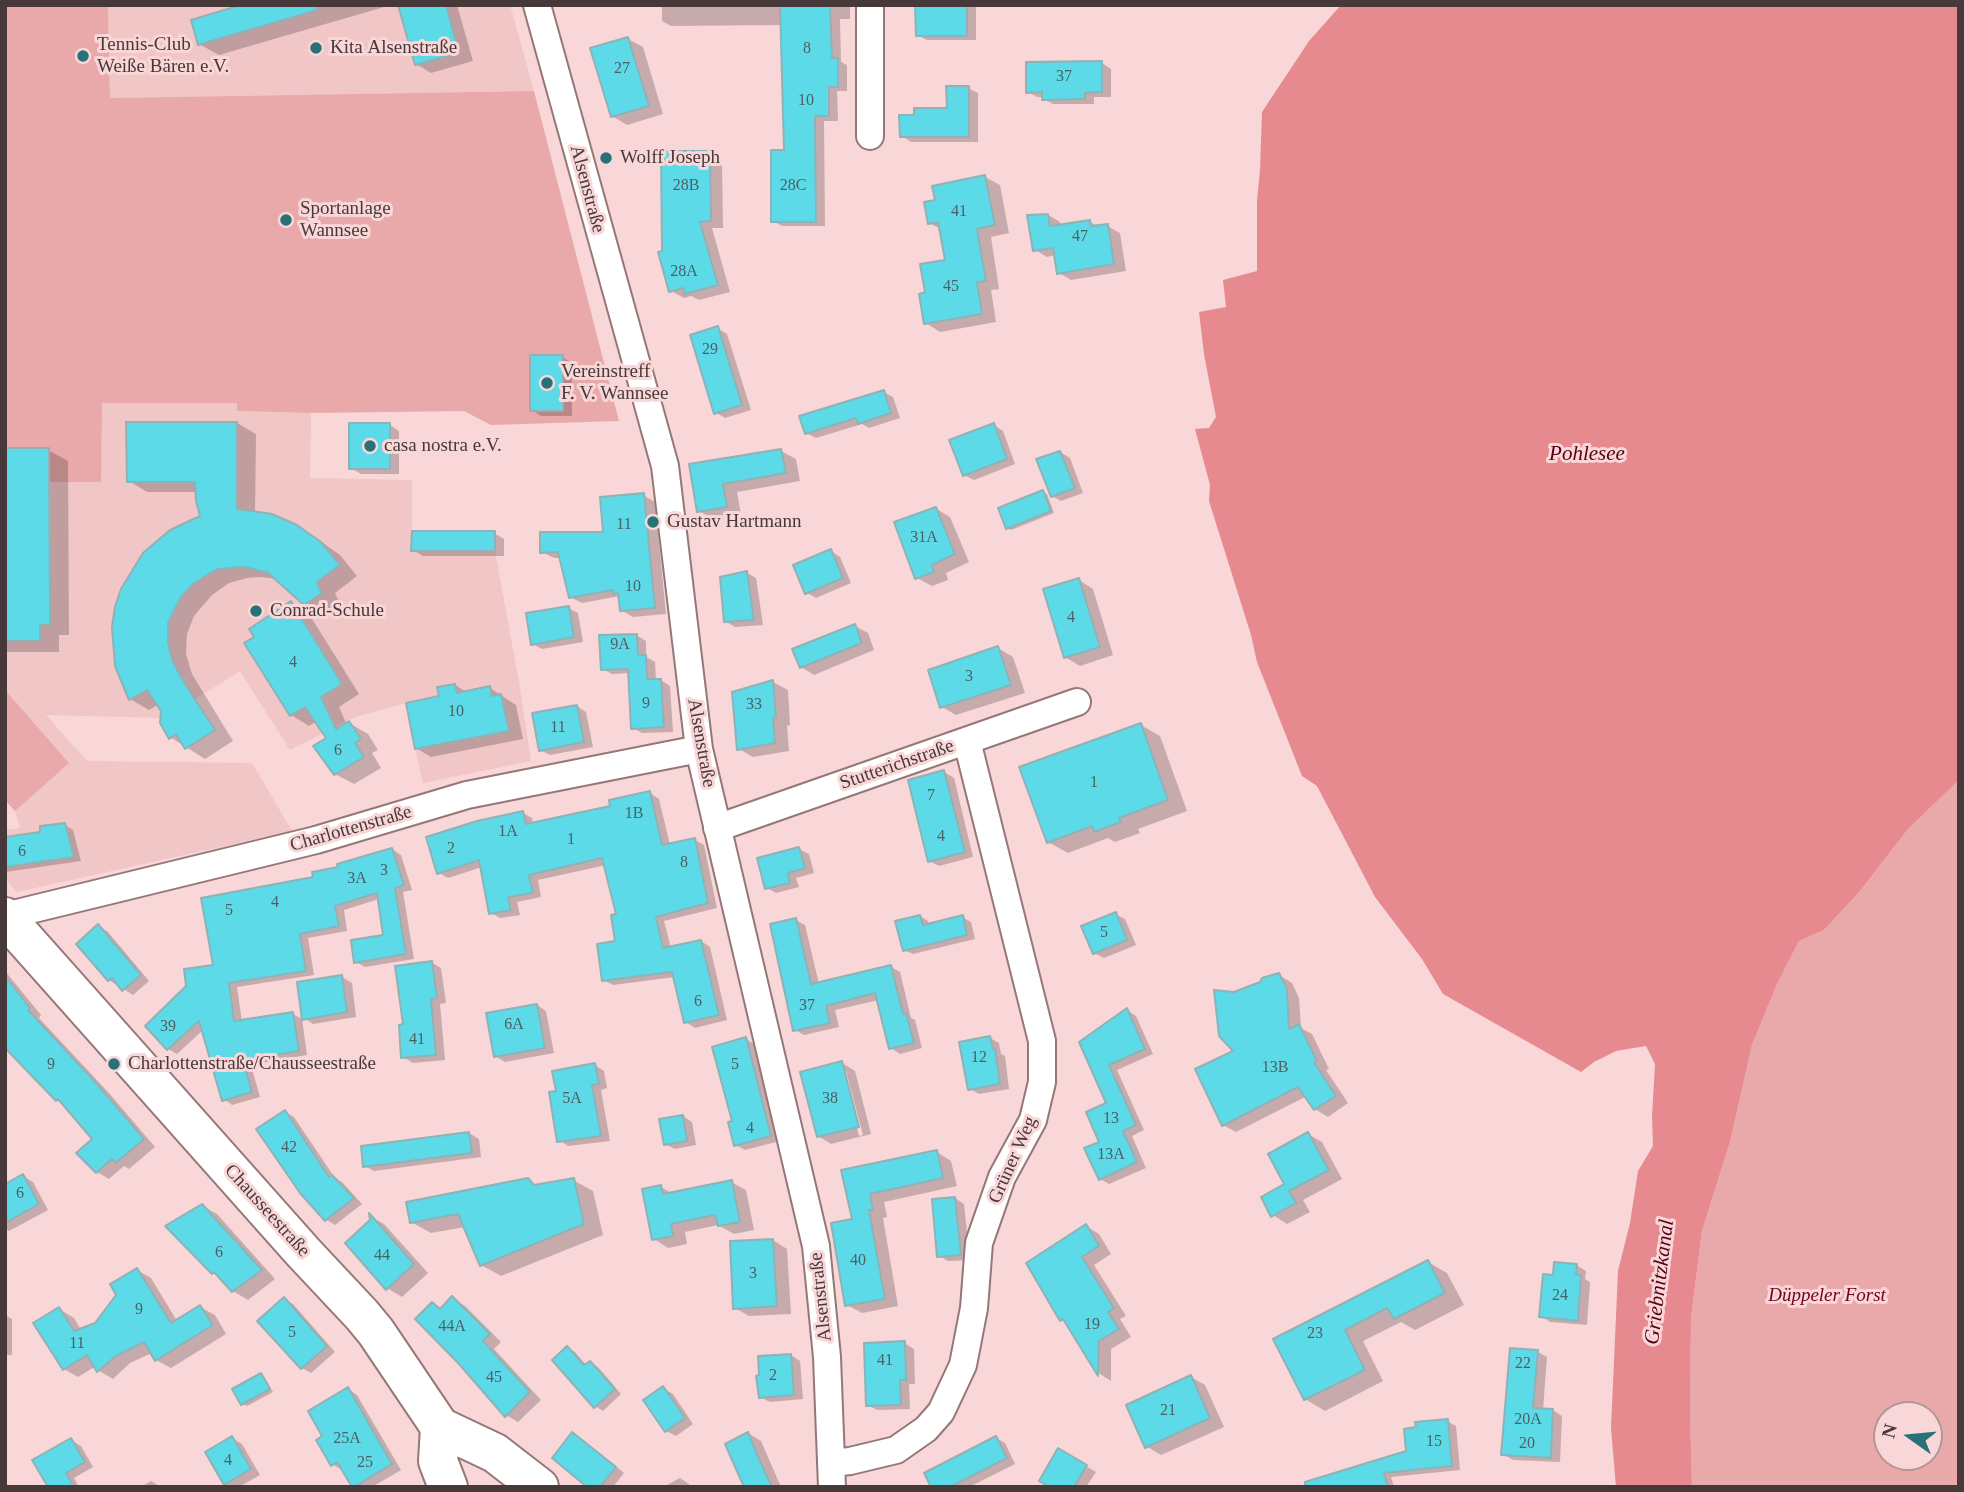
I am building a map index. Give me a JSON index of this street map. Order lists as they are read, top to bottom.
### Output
{
  "streets": {
    "street": [
      "Alsenstraße",
      "Stutterichstraße",
      "Charlottenstraße",
      "Grüner Weg",
      "Chausseestraße"
    ]
  },
  "crossings": [
    ["Alsenstraße", "Stutterichstraße"],
    ["Alsenstraße", "Charlottenstraße"],
    ["Alsenstraße", "Grüner Weg"],
    ["Stutterichstraße", "Grüner Weg"],
    ["Charlottenstraße", "Chausseestraße"]
  ],
  "water": ["Pohlesee", "Griebnitzkanal"],
  "parks": ["Düppeler Forst"],
  "places": [
    "Kita Alsenstraße",
    "Tennis-Club Weiße Bären e.V.",
    "Wolff Joseph",
    "Sportanlage Wannsee",
    "Vereinstreff F. V. Wannsee",
    "casa nostra e.V.",
    "Gustav Hartmann",
    "Conrad-Schule",
    "Charlottenstraße/Chausseestraße"
  ],
  "house_numbers": [
    "8",
    "27",
    "37",
    "10",
    "28B",
    "28C",
    "41",
    "47",
    "28A",
    "45",
    "29",
    "11",
    "31A",
    "10",
    "4",
    "9A",
    "4",
    "3",
    "9",
    "33",
    "10",
    "11",
    "6",
    "1",
    "7",
    "1B",
    "1A",
    "4",
    "1",
    "2",
    "6",
    "8",
    "3",
    "3A",
    "4",
    "5",
    "5",
    "6",
    "37",
    "6A",
    "39",
    "41",
    "12",
    "9",
    "5",
    "13B",
    "5A",
    "38",
    "13",
    "4",
    "42",
    "13A",
    "6",
    "6",
    "44",
    "40",
    "3",
    "24",
    "9",
    "19",
    "44A",
    "5",
    "23",
    "11",
    "41",
    "22",
    "2",
    "45",
    "21",
    "20A",
    "25A",
    "15",
    "20",
    "4",
    "25"
  ],
  "north": "left"
}
